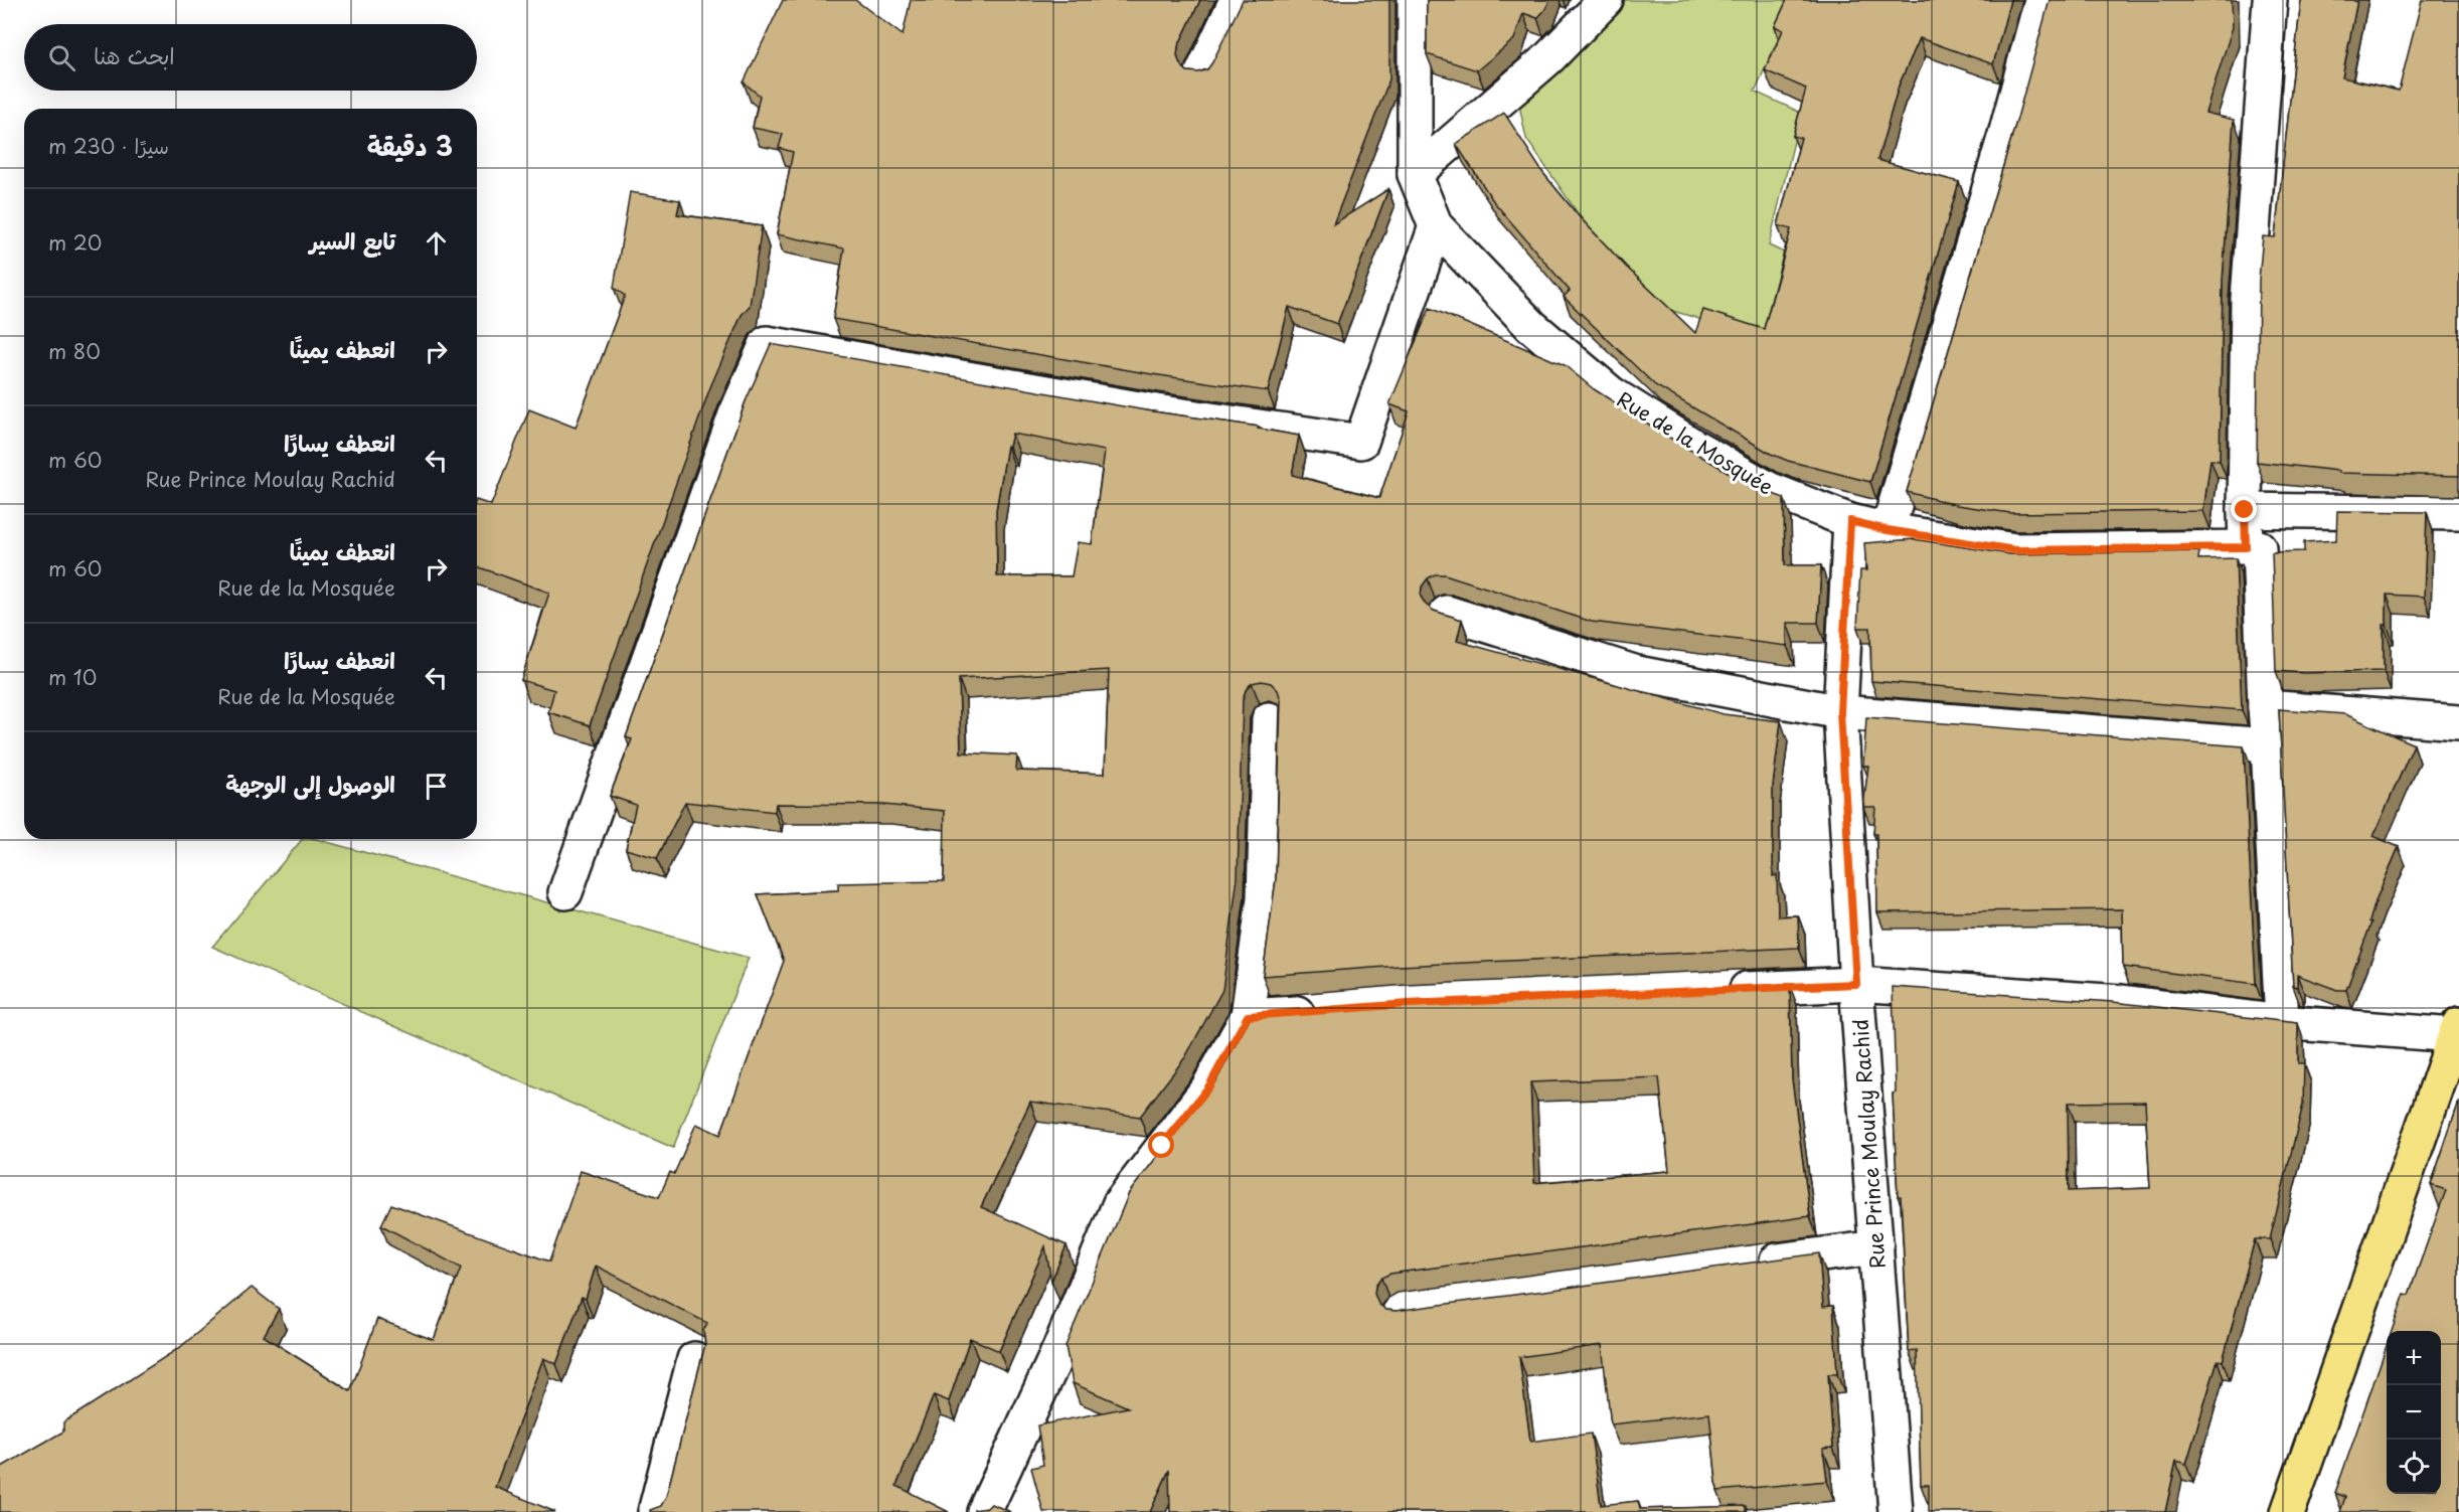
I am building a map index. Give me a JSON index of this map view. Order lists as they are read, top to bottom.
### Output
{
  "streets": {
    "street": ["Rue de la Mosquée", "Rue Prince Moulay Rachid"]
  },
  "crossings": [
    ["Rue de la Mosquée", "Rue Prince Moulay Rachid"]
  ],
  "page": {
    "search": "ابحث هنا",
    "heading": ["3 دقيقة", "سيرًا · 230 m"],
    "list": [
      ["تابع السير", "20 m"],
      ["انعطف يمينًا", "80 m"],
      ["انعطف يسارًا", "Rue Prince Moulay Rachid", "60 m"],
      ["انعطف يمينًا", "Rue de la Mosquée", "60 m"],
      ["انعطف يسارًا", "Rue de la Mosquée", "10 m"],
      "الوصول إلى الوجهة"
    ],
    "map_buttons": ["+", "−"]
  }
}
